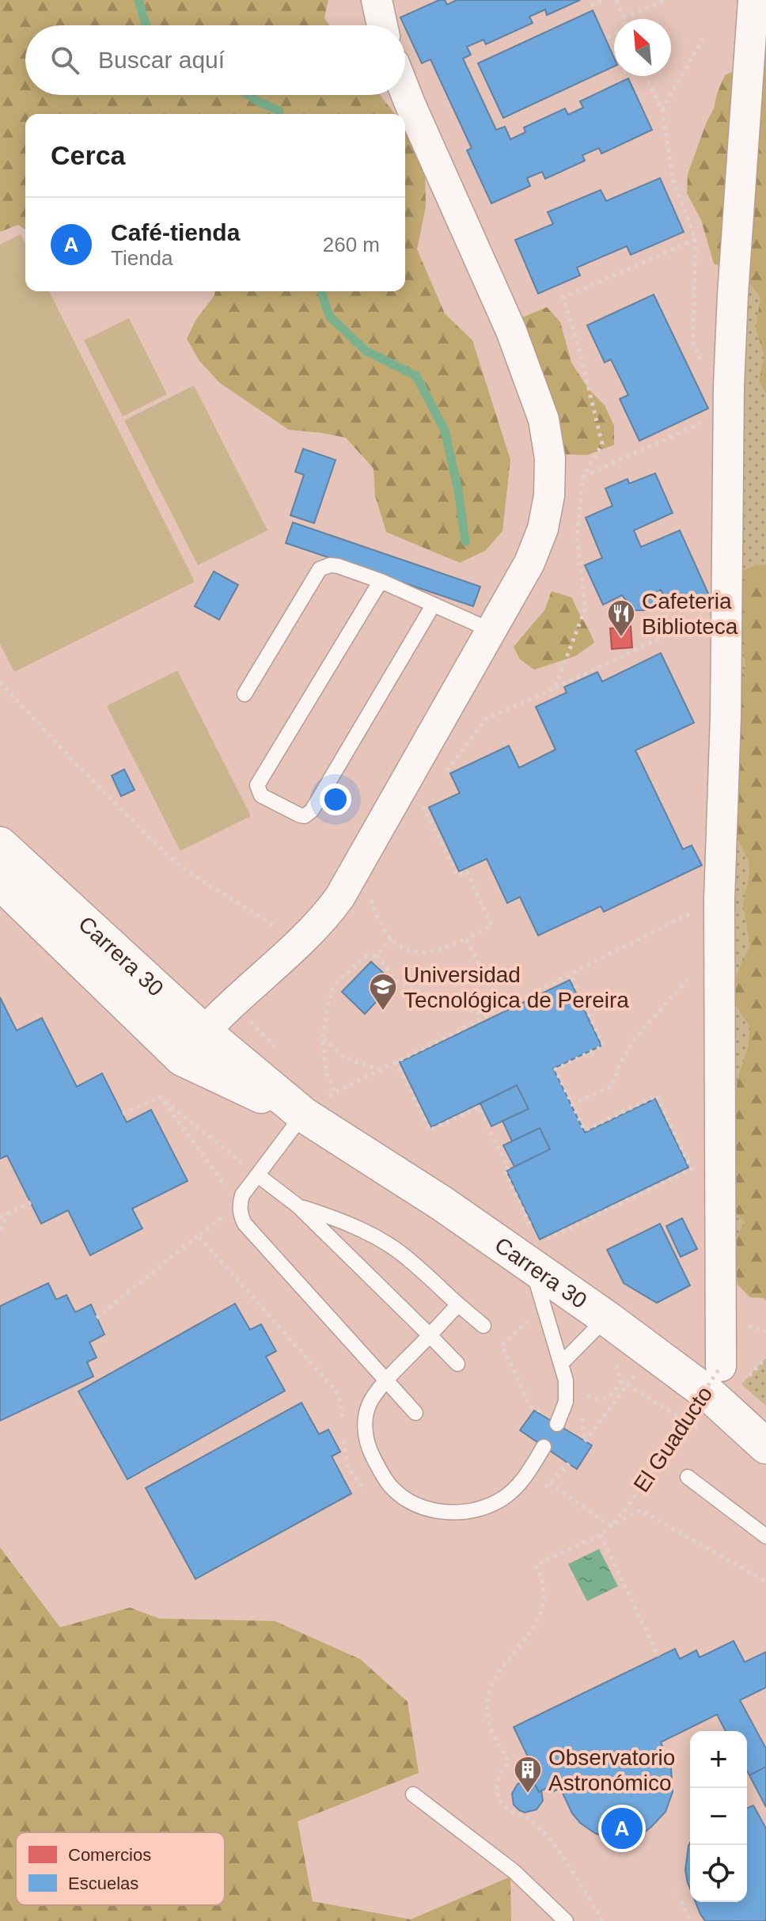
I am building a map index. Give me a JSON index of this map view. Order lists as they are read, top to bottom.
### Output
{
  "streets": {
    "street": ["Carrera 30"],
    "path": ["El Guaducto"]
  },
  "places": {
    "restaurant": ["Cafeteria Biblioteca"],
    "school or university": ["Universidad Tecnológica de Pereira"],
    "building": ["Observatorio Astronómico"]
  },
  "legend": ["Comercios", "Escuelas"],
  "north": "top left",
  "page": {
    "search": "Buscar aquí",
    "heading": "Cerca",
    "list": [
      {
        "mark": "A",
        "name": "Café-tienda",
        "note": "Tienda",
        "value": "260 m"
      }
    ],
    "map_buttons": ["+", "−"],
    "pins": "A"
  }
}
